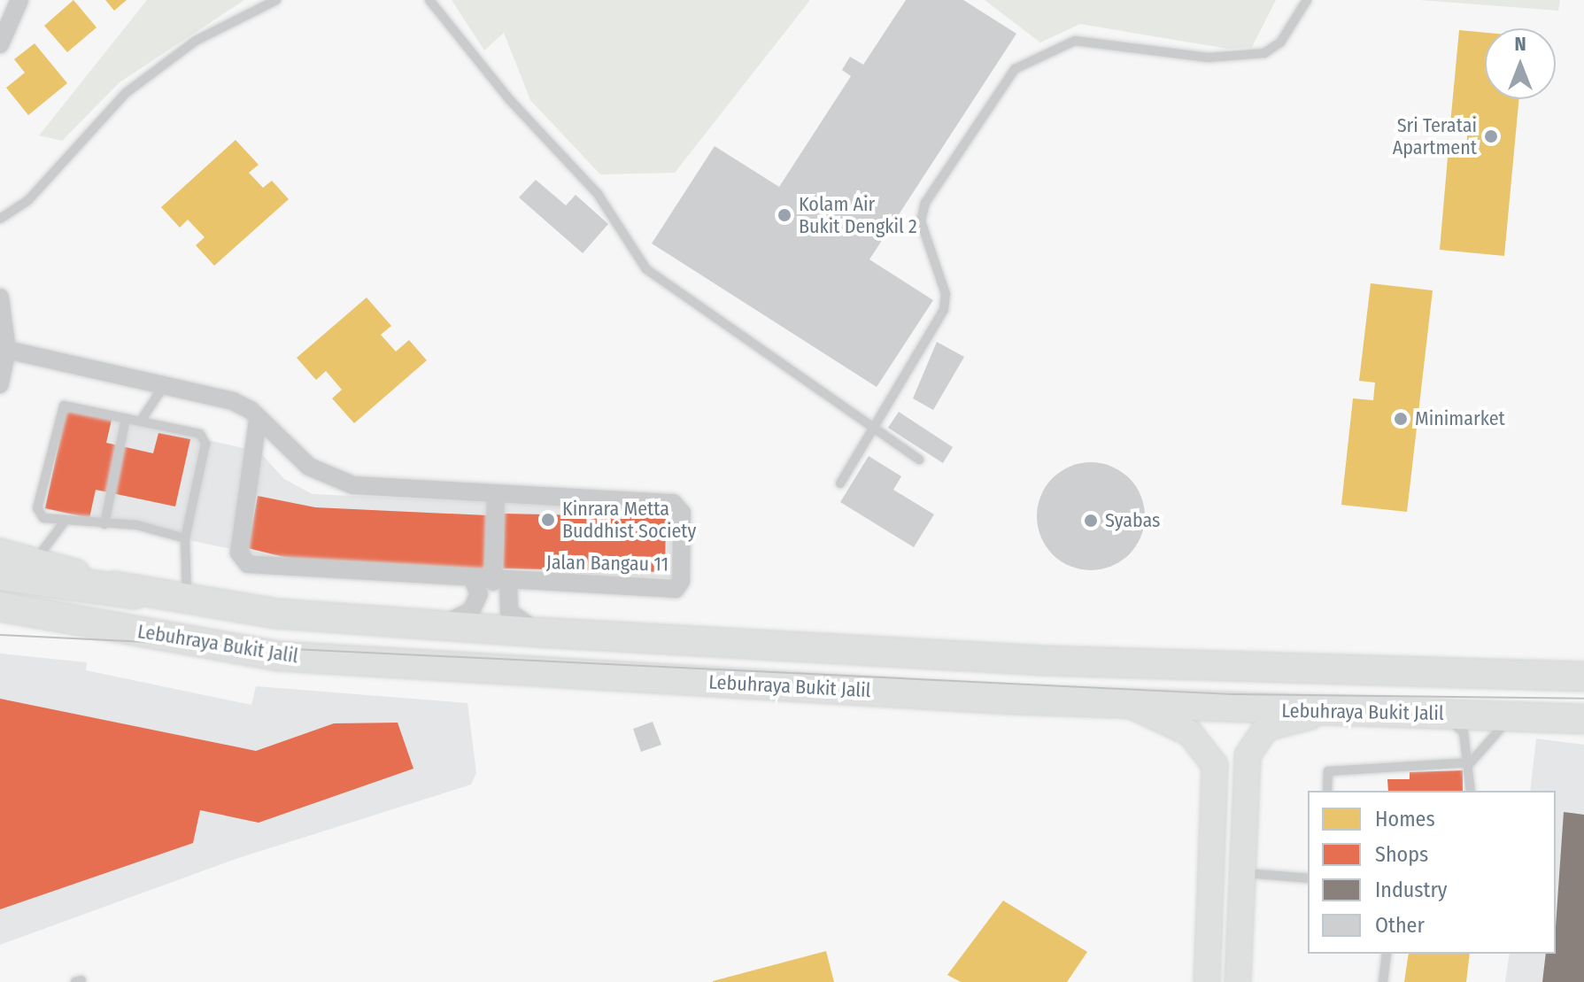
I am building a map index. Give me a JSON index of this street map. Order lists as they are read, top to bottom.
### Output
{
  "streets": {
    "highway": ["Lebuhraya Bukit Jalil"],
    "street": ["Jalan Bangau 11"]
  },
  "places": [
    "Sri Teratai Apartment",
    "Kolam Air Bukit Dengkil 2",
    "Minimarket",
    "Kinrara Metta Buddhist Society",
    "Syabas"
  ],
  "legend": [
    "Homes",
    "Shops",
    "Industry",
    "Other"
  ],
  "north": "top"
}
